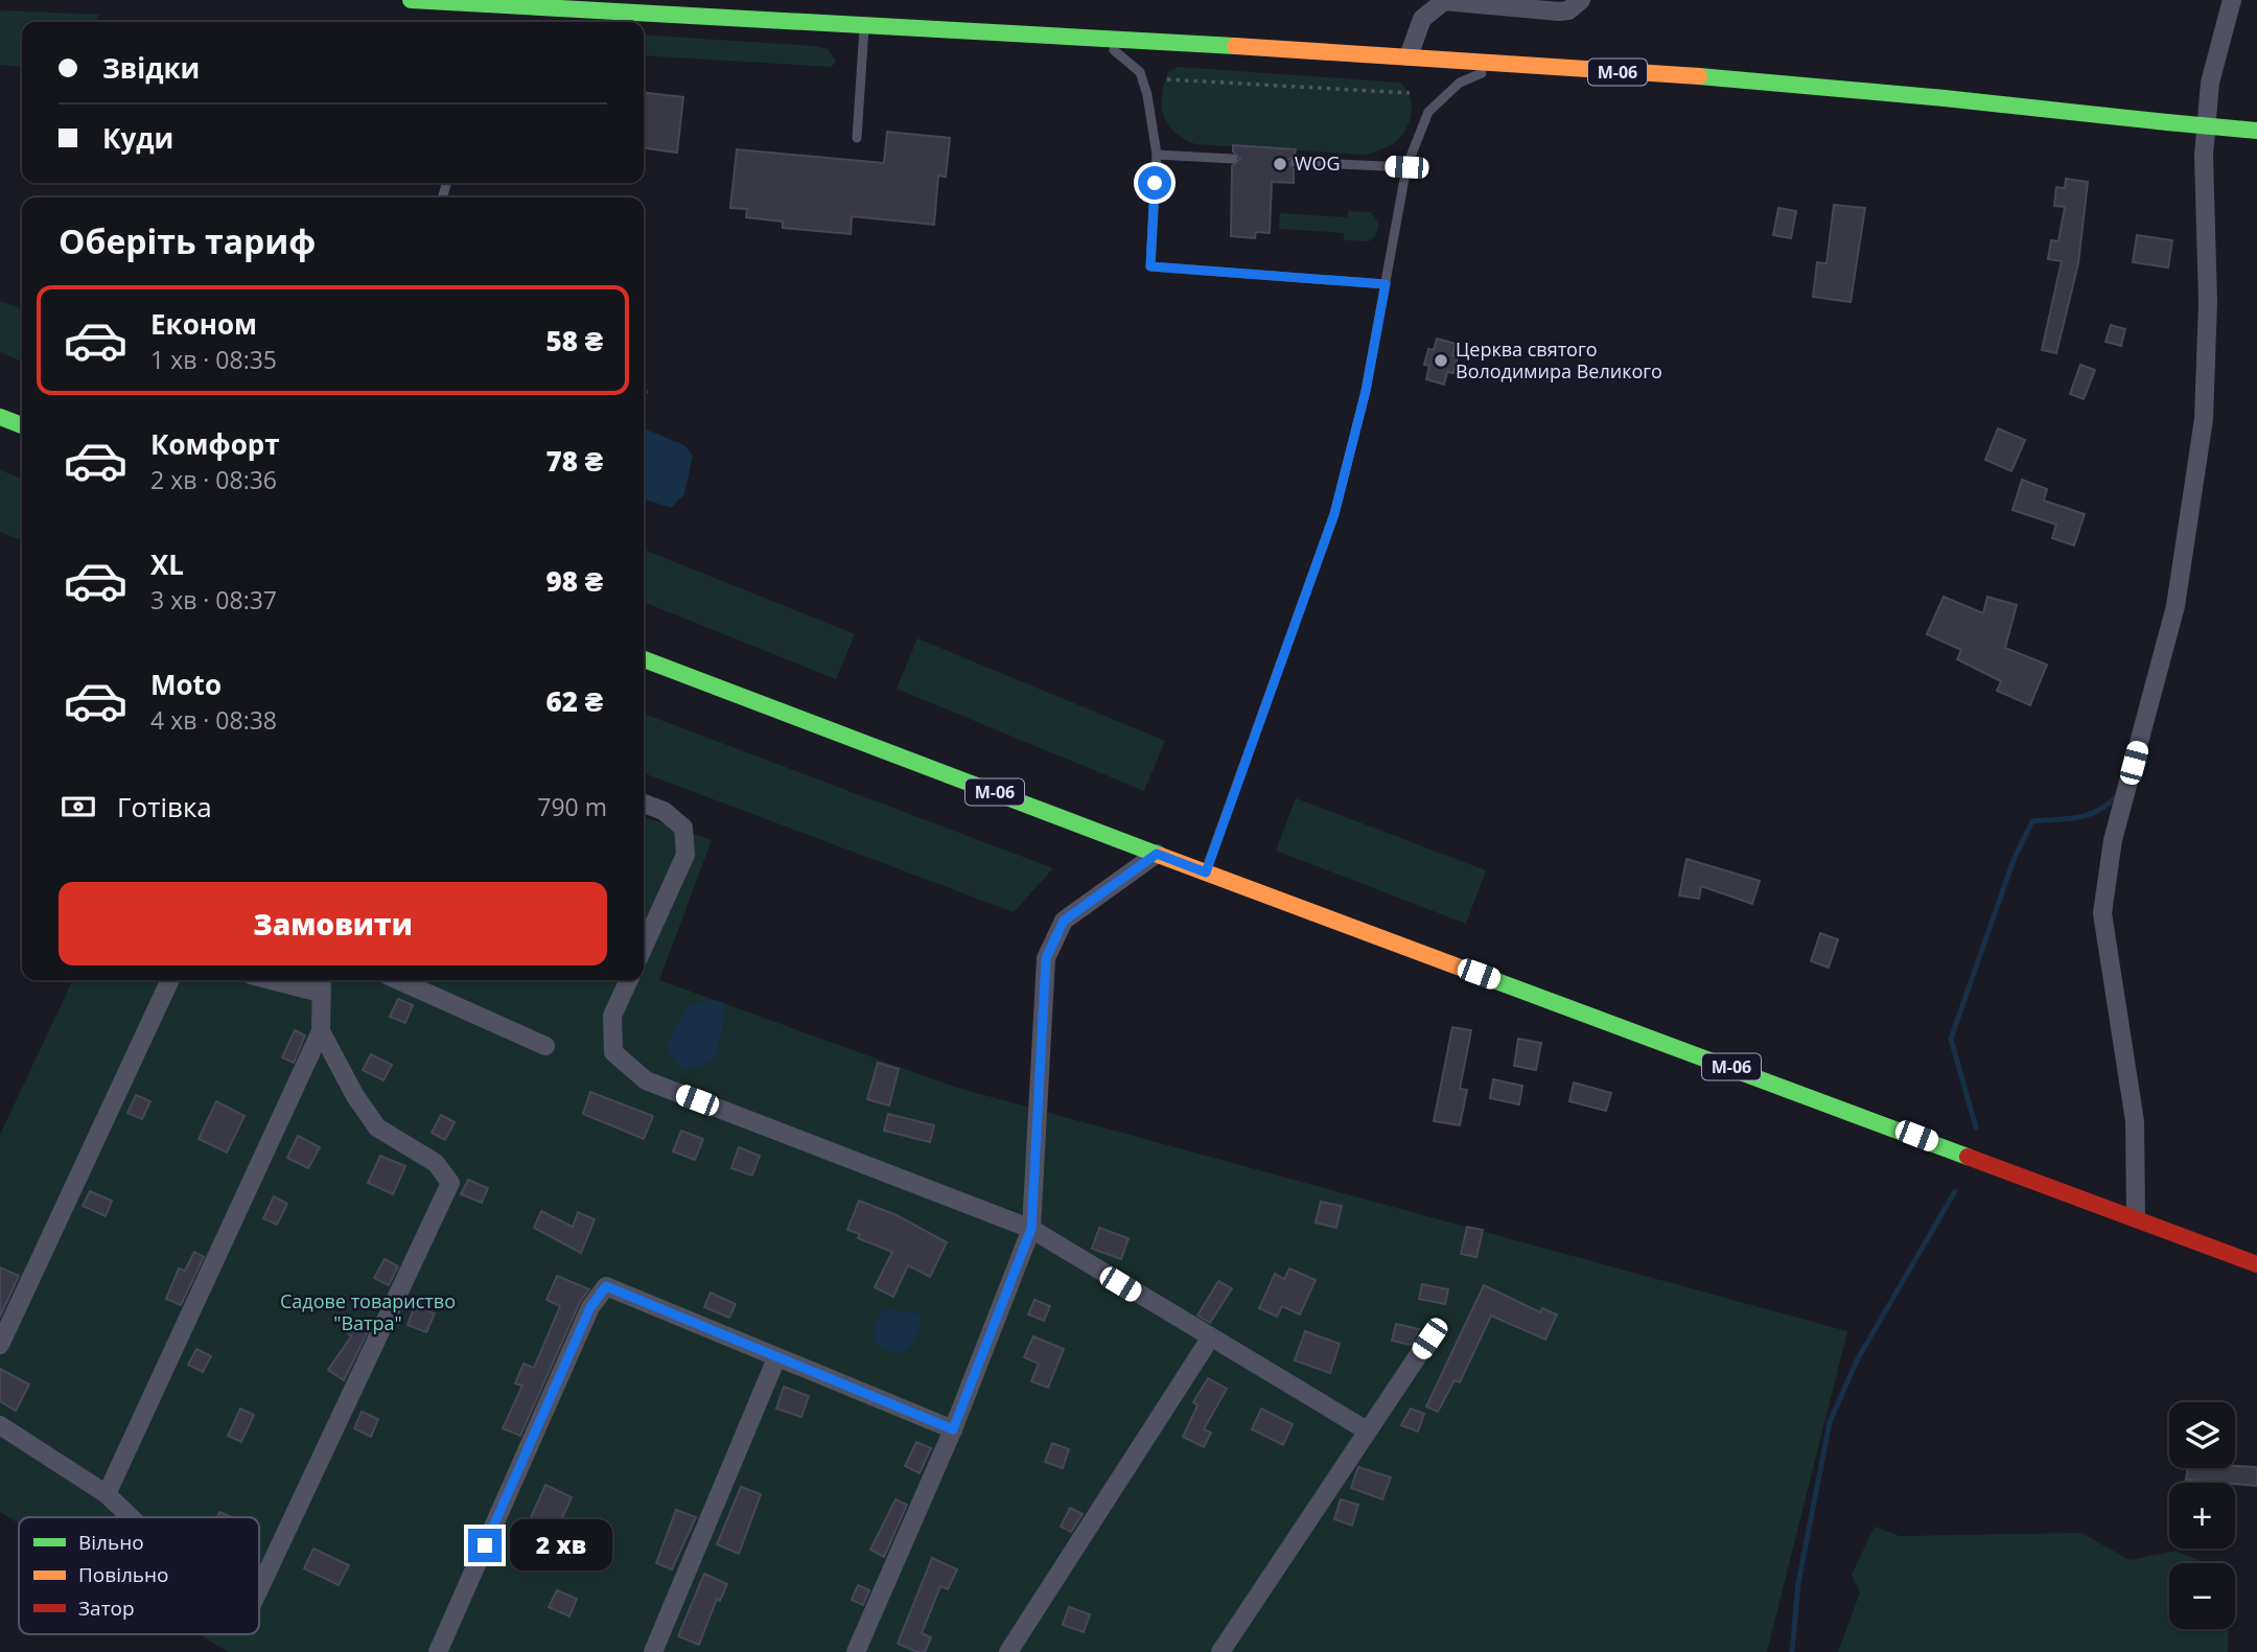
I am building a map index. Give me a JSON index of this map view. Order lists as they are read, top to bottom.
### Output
{
  "streets": {
    "highway": ["М-06"]
  },
  "parks": ["Садове товариство \"Ватра\""],
  "places": ["WOG", "Церква святого Володимира Великого"],
  "legend": ["Вільно", "Повільно", "Затор"],
  "page": {
    "banner": ["Звідки", "Куди"],
    "heading": "Оберіть тариф",
    "list": [
      {
        "name": "Економ",
        "note": "1 хв · 08:35",
        "value": "58 ₴"
      },
      {
        "name": "Комфорт",
        "note": "2 хв · 08:36",
        "value": "78 ₴"
      },
      {
        "name": "XL",
        "note": "3 хв · 08:37",
        "value": "98 ₴"
      },
      {
        "name": "Moto",
        "note": "4 хв · 08:38",
        "value": "62 ₴"
      }
    ],
    "pay": ["Готівка", "790 m"],
    "buttons": "Замовити",
    "map_buttons": ["+", "−"],
    "bubble": "2 хв"
  }
}
